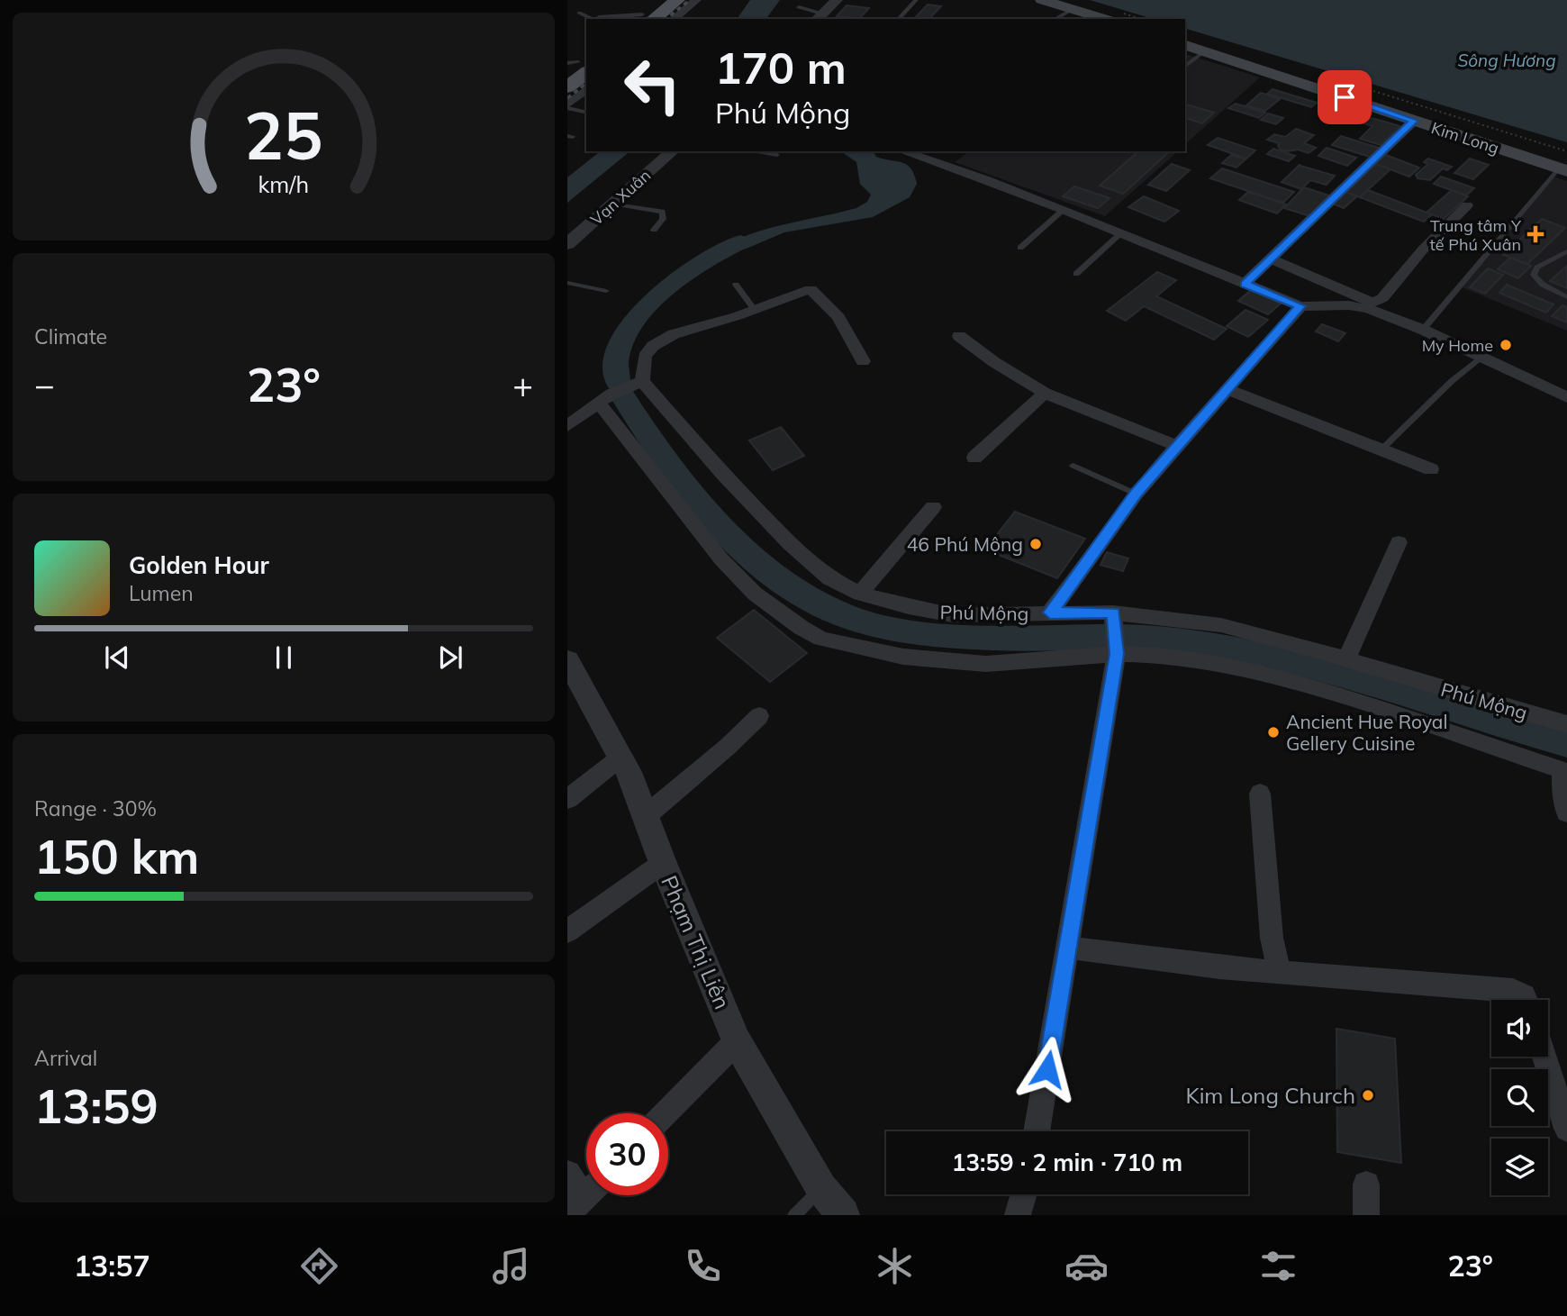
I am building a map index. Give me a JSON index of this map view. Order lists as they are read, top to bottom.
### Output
{
  "streets": {
    "main road": ["Kim Long"],
    "street": ["Vạn Xuân", "Phú Mộng", "Phạm Thị Liên"]
  },
  "water": ["Sông Hương"],
  "places": {
    "health": ["Trung tâm Y tế Phú Xuân"],
    "other": [
      "My Home",
      "46 Phú Mộng",
      "Ancient Hue Royal Gellery Cuisine",
      "Kim Long Church"
    ]
  },
  "page": {
    "turn": ["170 m", "Phú Mộng"],
    "tile": [
      "Climate",
      ["Range · 30%", "150 km"],
      ["Arrival", "13:59"]
    ],
    "heat": ["−", "23°", "+"],
    "song": ["Golden Hour", "Lumen"],
    "limit": "30",
    "trip": "13:59 · 2 min · 710 m",
    "tabs": ["13:57", "23°"],
    "gauge": ["25", "km/h"]
  }
}
